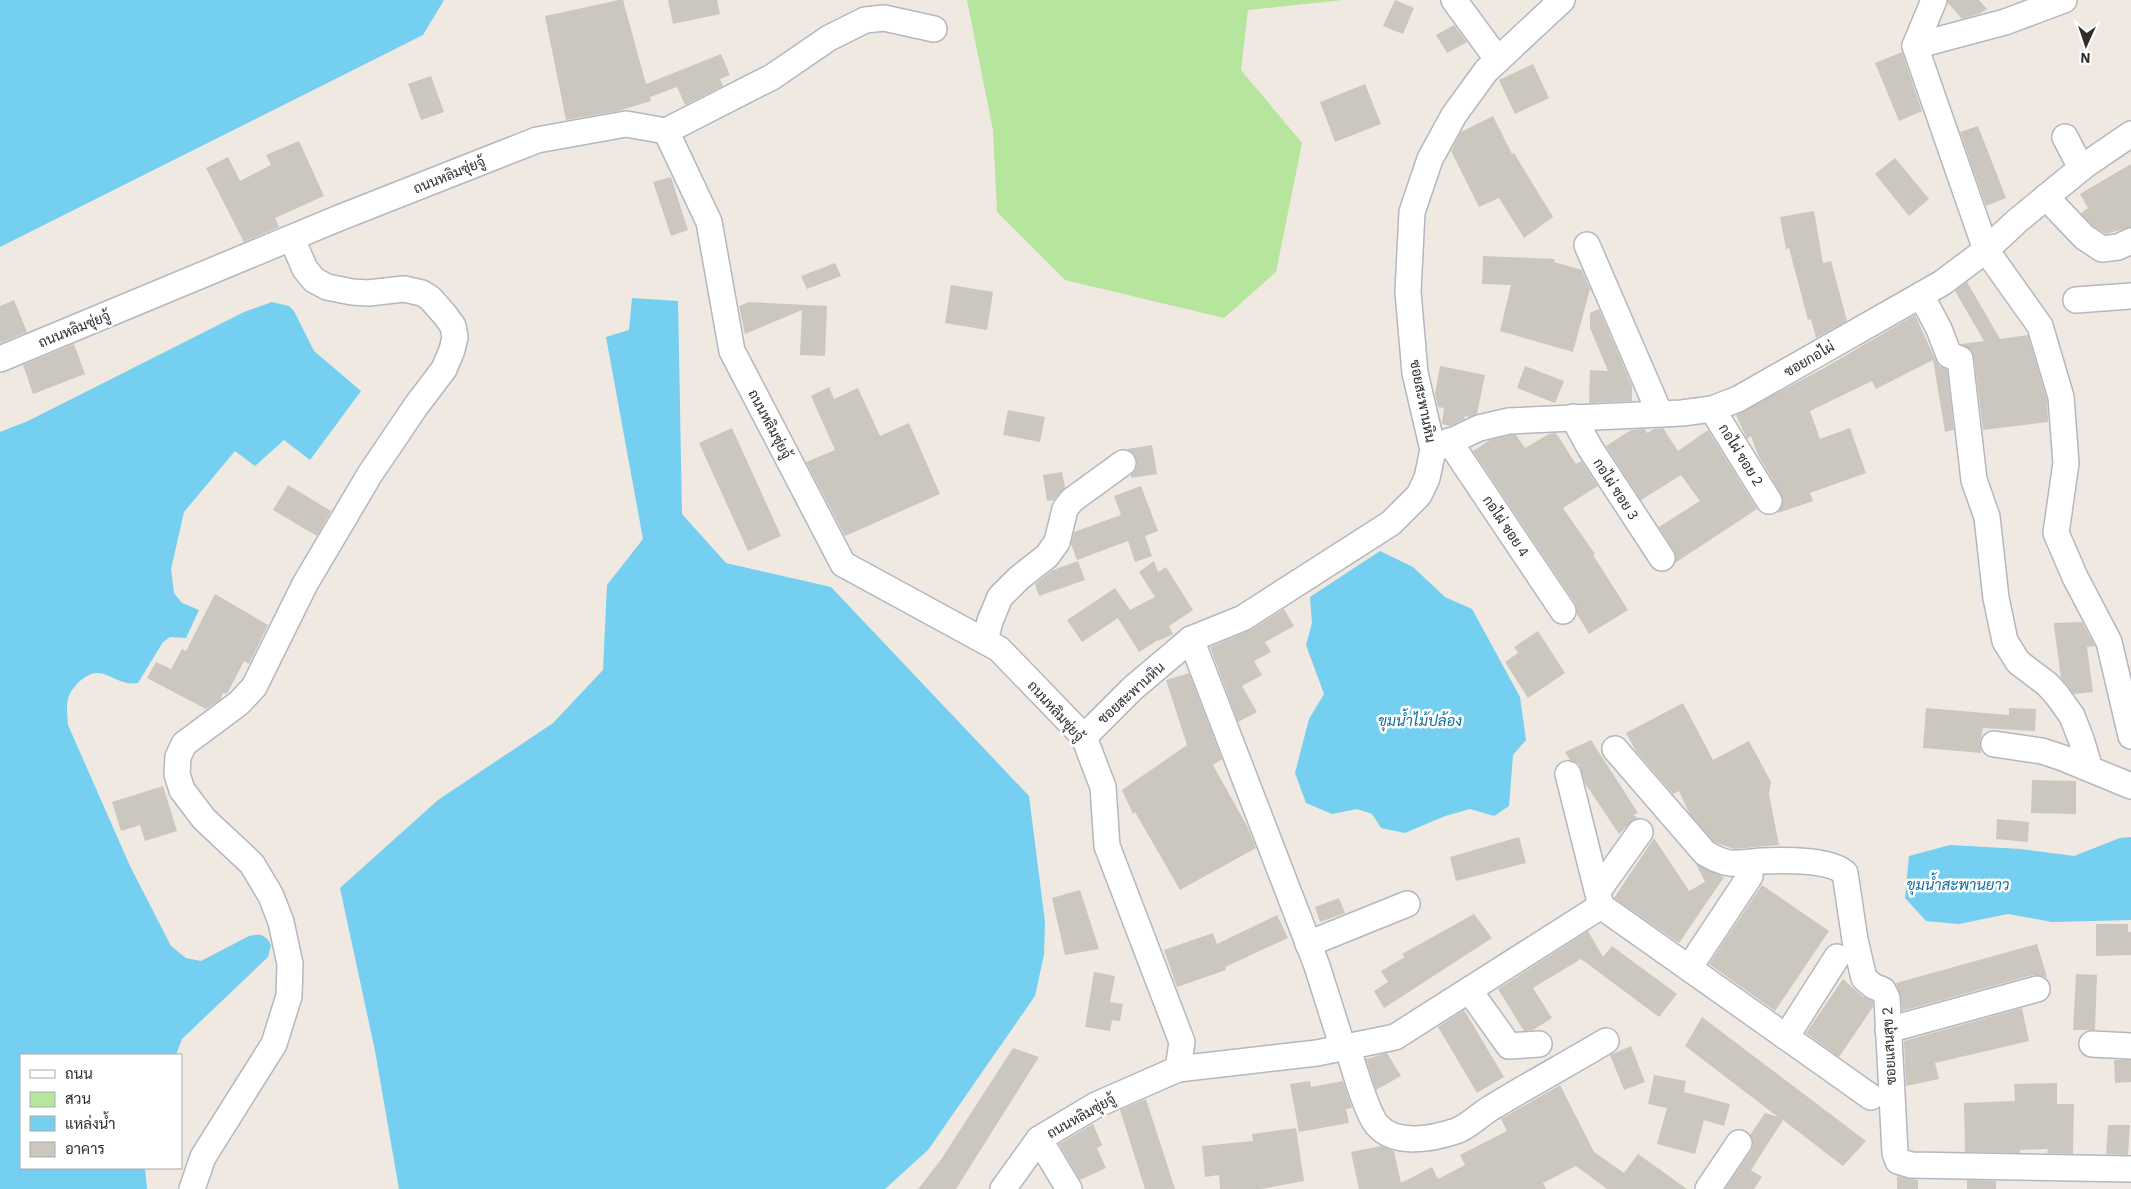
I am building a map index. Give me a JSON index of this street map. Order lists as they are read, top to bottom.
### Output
{
  "streets": {
    "street": [
      "ถนนหลิมซุ่ยจู้",
      "ซอยกอไผ่",
      "ซอยสะพานหิน",
      "กอไผ่ ซอย 2",
      "กอไผ่ ซอย 3",
      "กอไผ่ ซอย 4",
      "ซอยแสนสุข 2"
    ]
  },
  "crossings": [
    ["ถนนหลิมซุ่ยจู้", "ซอยสะพานหิน"],
    ["ซอยกอไผ่", "ซอยสะพานหิน"],
    ["ซอยกอไผ่", "กอไผ่ ซอย 2"],
    ["ซอยกอไผ่", "กอไผ่ ซอย 3"],
    ["ซอยกอไผ่", "กอไผ่ ซอย 4"],
    ["ซอยสะพานหิน", "กอไผ่ ซอย 4"]
  ],
  "water": ["ขุมน้ำไม้ปล้อง", "ขุมน้ำสะพานยาว"],
  "legend": [
    "ถนน",
    "สวน",
    "แหล่งน้ำ",
    "อาคาร"
  ],
  "north": "bottom"
}
